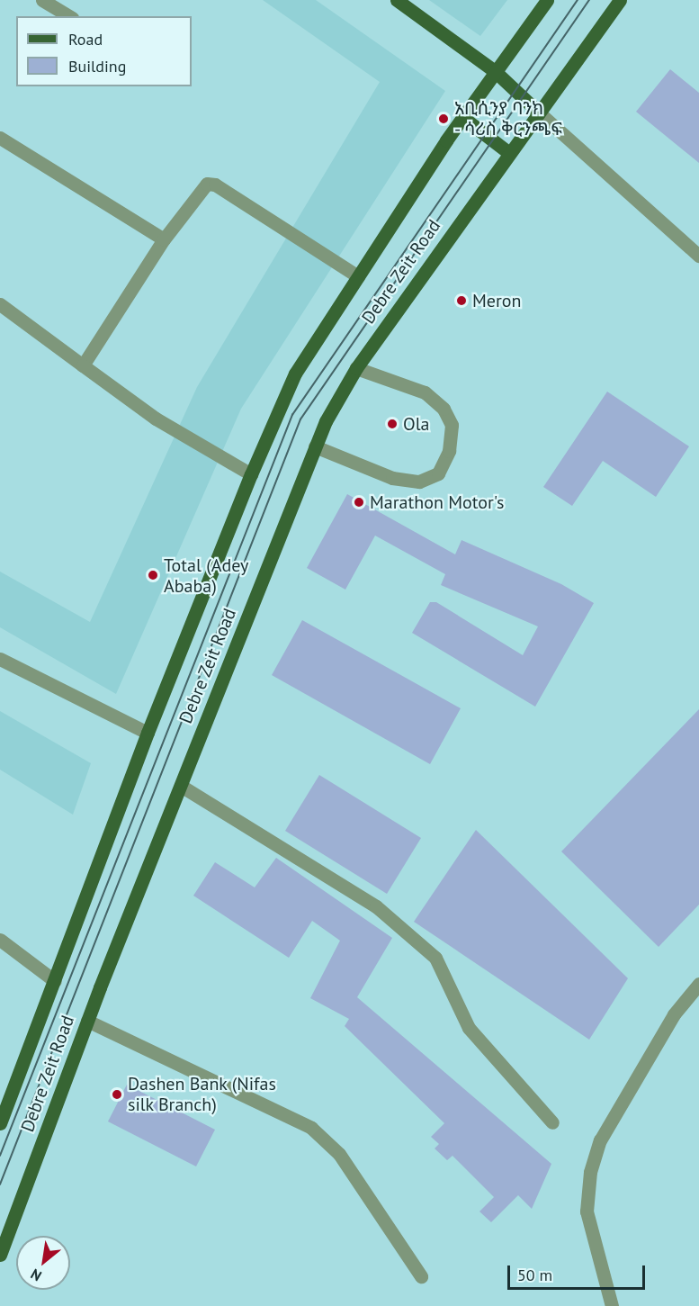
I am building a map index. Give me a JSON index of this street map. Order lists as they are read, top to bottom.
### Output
{
  "streets": {
    "main road": ["Debre Zeit Road"]
  },
  "places": [
    "አቢሲንያ ባንክ - ሳሪስ ቅርንጫፍ",
    "Meron",
    "Ola",
    "Marathon Motor's",
    "Total (Adey Ababa)",
    "Dashen Bank (Nifas silk Branch)"
  ],
  "legend": ["Road", "Building"],
  "scale_bar": "50 m",
  "north": "bottom left"
}
